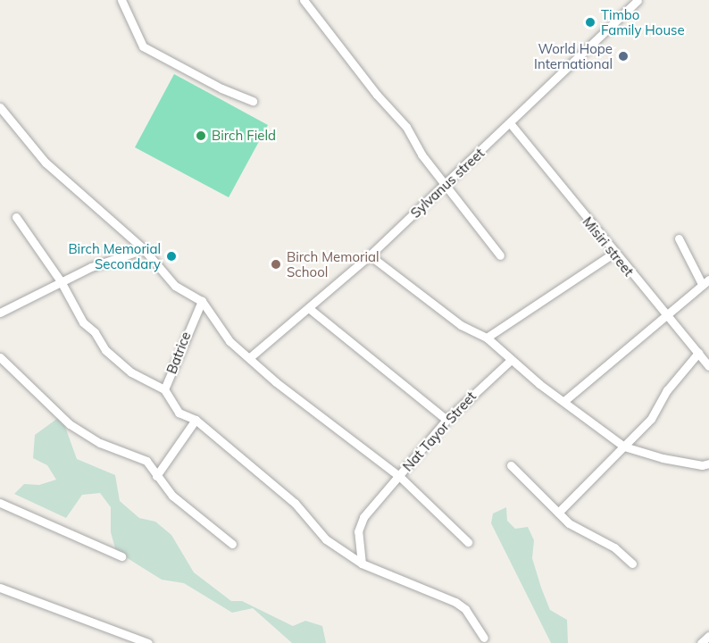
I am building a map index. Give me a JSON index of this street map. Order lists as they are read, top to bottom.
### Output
{
  "streets": {
    "street": [
      "Sylvanus street",
      "Misiri street",
      "Batrice",
      "Nat Tayor Street"
    ]
  },
  "crossings": [
    ["Sylvanus street", "Misiri street"],
    ["Batrice", "Nat Tayor Street"]
  ],
  "places": [
    "Timbo Family House",
    "World Hope International",
    "Birch Field",
    "Birch Memorial Secondary",
    "Birch Memorial School"
  ]
}
